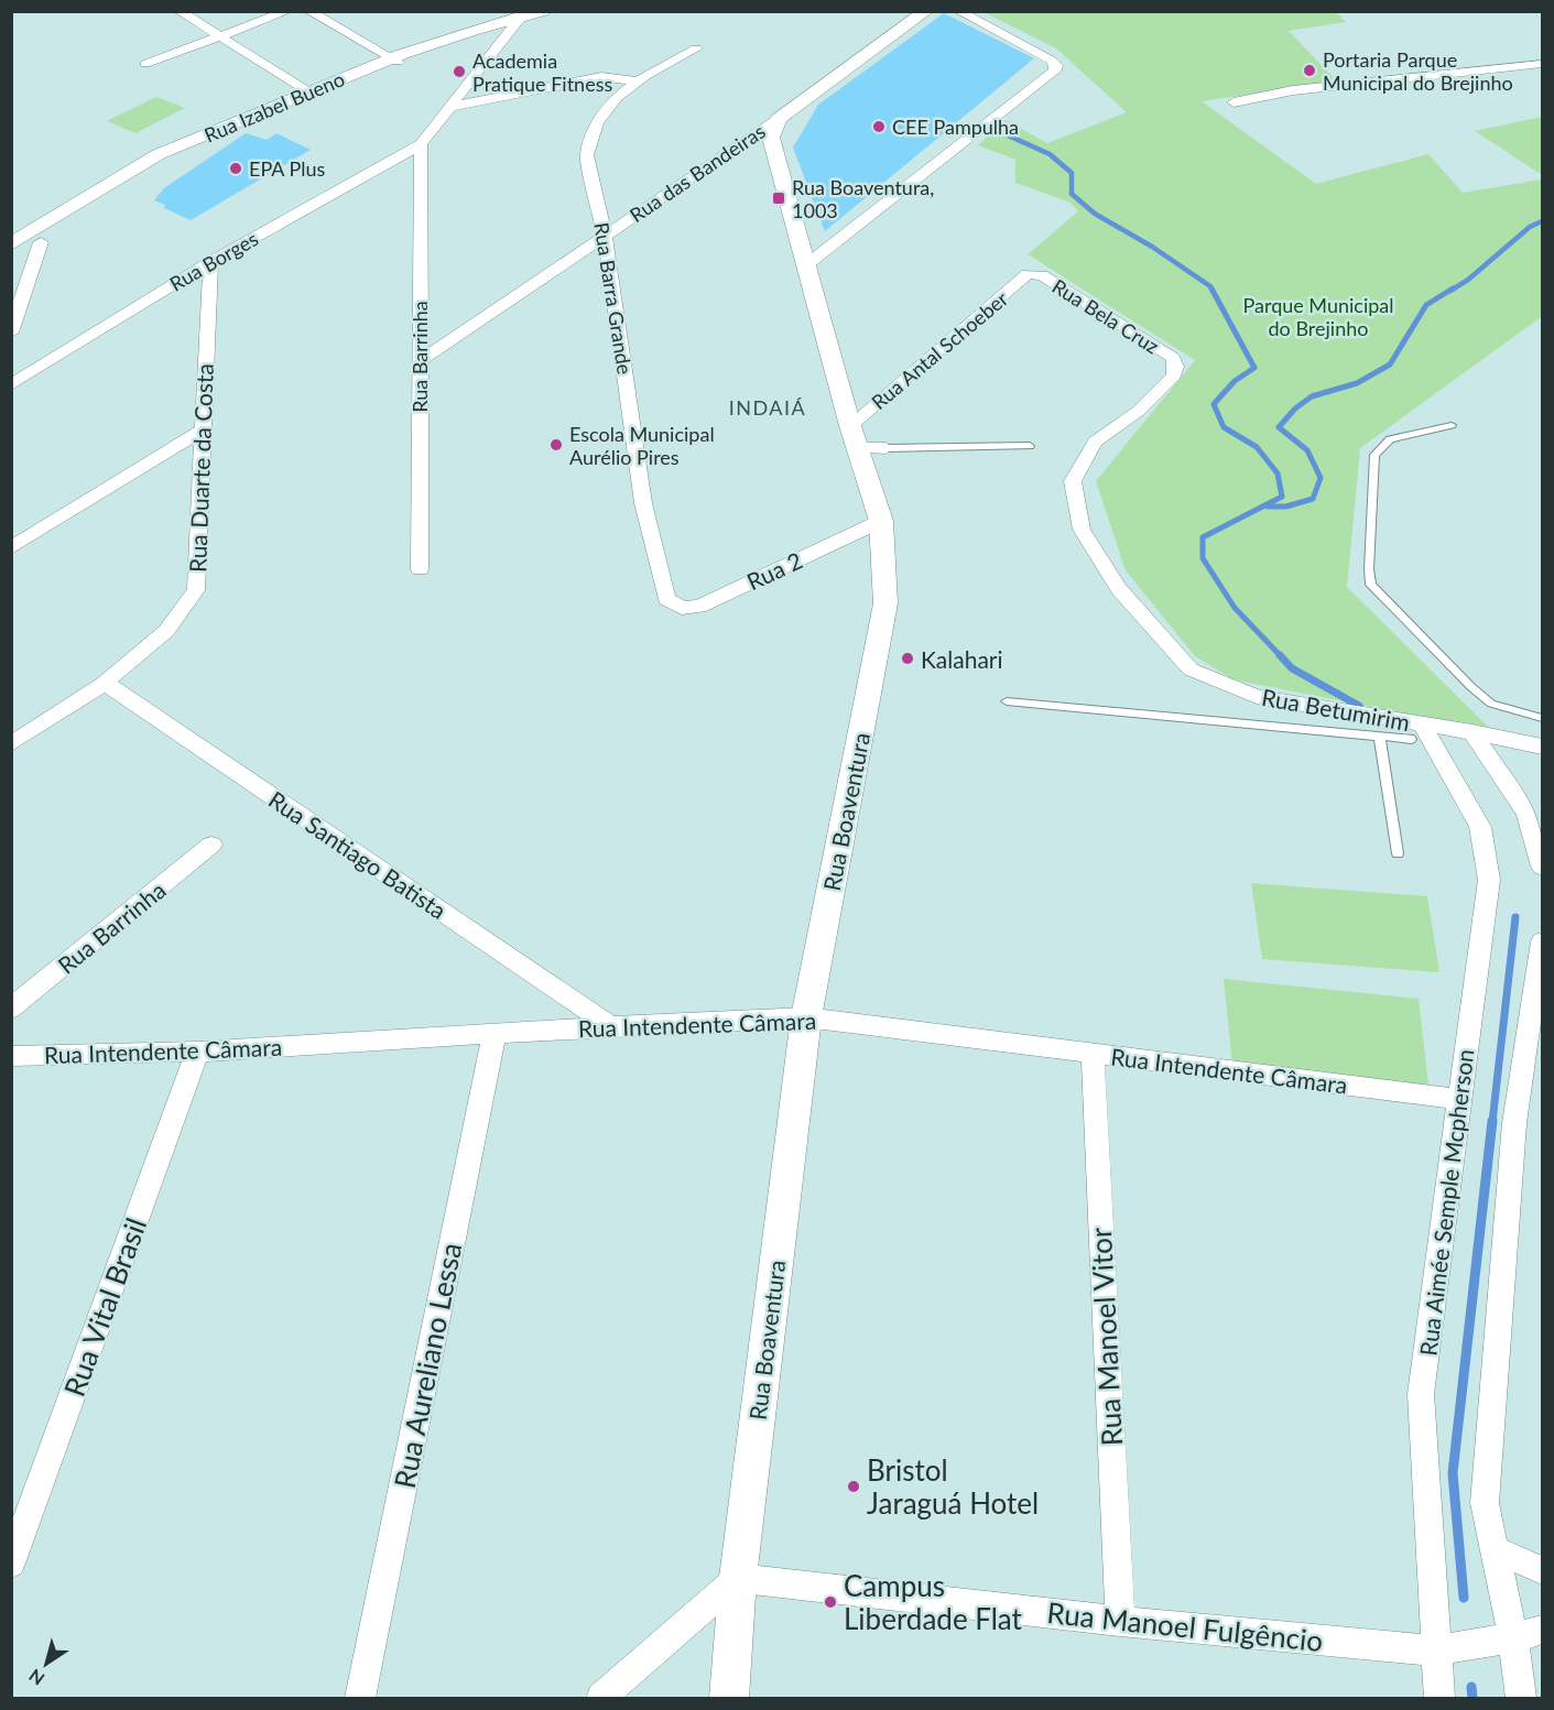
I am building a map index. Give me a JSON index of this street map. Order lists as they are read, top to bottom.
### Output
{
  "streets": {
    "street": [
      "Rua Izabel Bueno",
      "Rua das Bandeiras",
      "Rua Borges",
      "Rua Barra Grande",
      "Rua Bela Cruz",
      "Rua Antal Schoeber",
      "Rua Barrinha",
      "Rua Duarte da Costa",
      "Rua 2",
      "Rua Betumirim",
      "Rua Boaventura",
      "Rua Santiago Batista",
      "Rua Intendente Câmara",
      "Rua Aimée Semple Mcpherson",
      "Rua Vital Brasil",
      "Rua Manoel Vitor",
      "Rua Aureliano Lessa",
      "Rua Manoel Fulgêncio"
    ]
  },
  "crossings": [
    ["Rua das Bandeiras", "Rua Barra Grande"],
    ["Rua das Bandeiras", "Rua Barrinha"],
    ["Rua das Bandeiras", "Rua Boaventura"],
    ["Rua Borges", "Rua Barrinha"],
    ["Rua Borges", "Rua Duarte da Costa"],
    ["Rua Barra Grande", "Rua 2"],
    ["Rua Bela Cruz", "Rua Antal Schoeber"],
    ["Rua Bela Cruz", "Rua Betumirim"],
    ["Rua Antal Schoeber", "Rua Boaventura"],
    ["Rua Duarte da Costa", "Rua Santiago Batista"],
    ["Rua 2", "Rua Boaventura"],
    ["Rua Betumirim", "Rua Aimée Semple Mcpherson"],
    ["Rua Boaventura", "Rua Intendente Câmara"],
    ["Rua Boaventura", "Rua Manoel Fulgêncio"],
    ["Rua Santiago Batista", "Rua Intendente Câmara"],
    ["Rua Intendente Câmara", "Rua Aimée Semple Mcpherson"],
    ["Rua Intendente Câmara", "Rua Vital Brasil"],
    ["Rua Intendente Câmara", "Rua Manoel Vitor"],
    ["Rua Intendente Câmara", "Rua Aureliano Lessa"],
    ["Rua Aimée Semple Mcpherson", "Rua Manoel Fulgêncio"],
    ["Rua Manoel Vitor", "Rua Manoel Fulgêncio"]
  ],
  "districts": ["INDAIÁ"],
  "parks": ["Parque Municipal do Brejinho"],
  "places": {
    "other": [
      "Portaria Parque Municipal do Brejinho",
      "Academia Pratique Fitness",
      "CEE Pampulha",
      "EPA Plus",
      "Escola Municipal Aurélio Pires",
      "Kalahari",
      "Bristol Jaraguá Hotel",
      "Campus Liberdade Flat"
    ],
    "transit": ["Rua Boaventura, 1003"]
  },
  "north": "bottom left"
}
